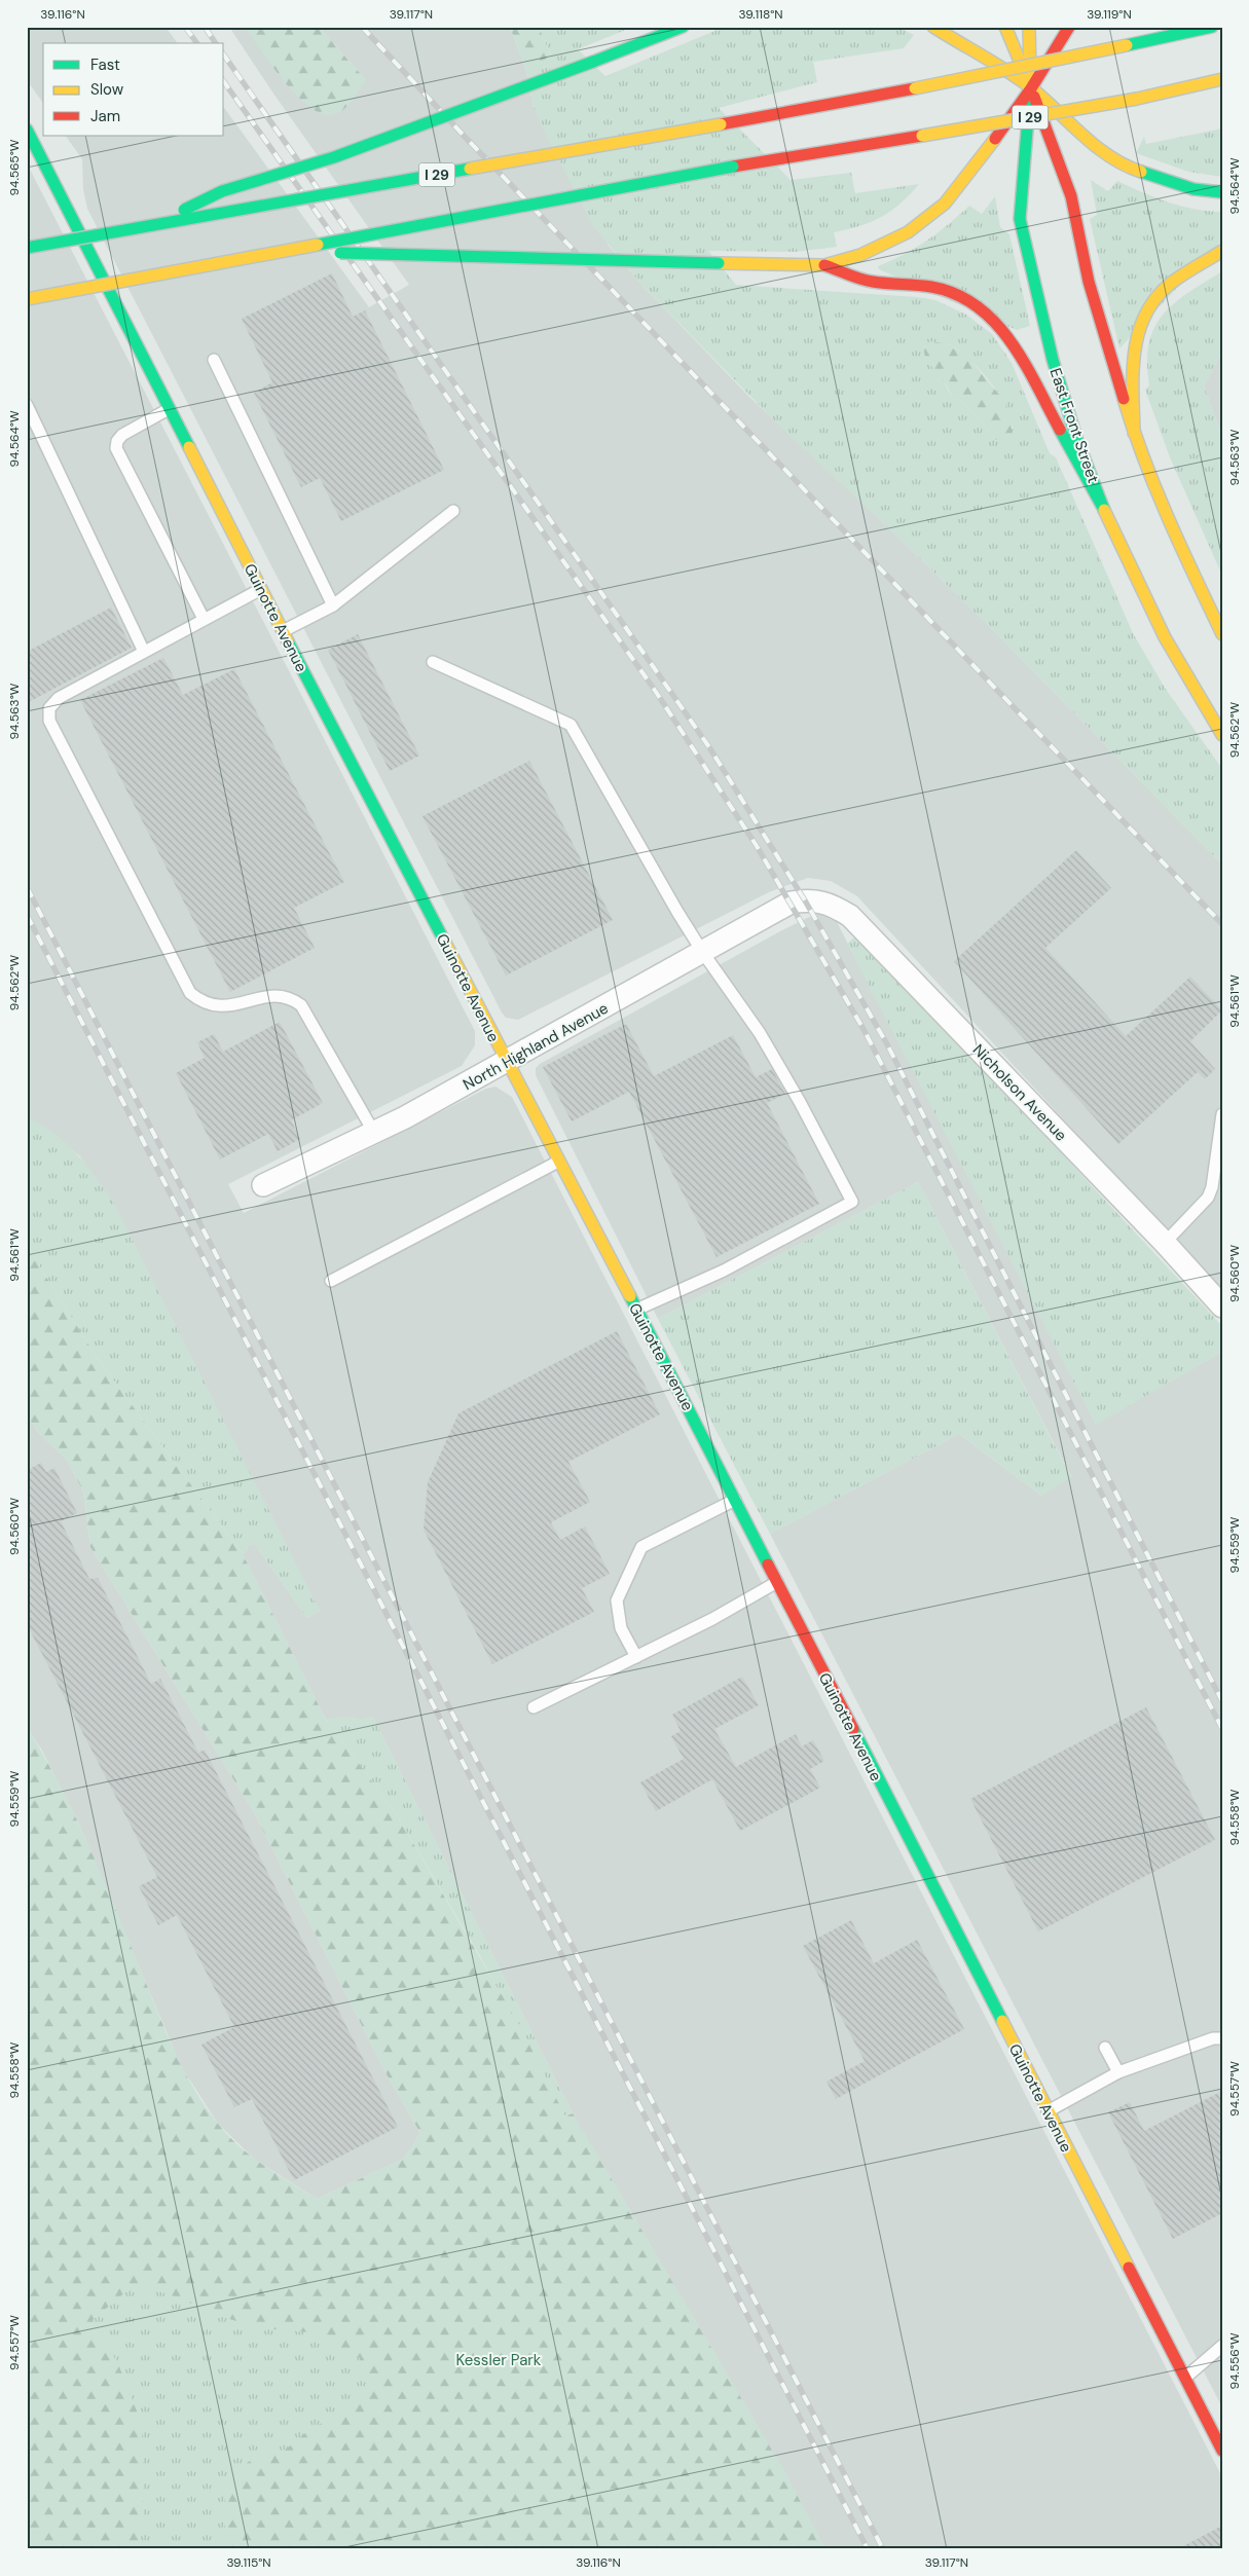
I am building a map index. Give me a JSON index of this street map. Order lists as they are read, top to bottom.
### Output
{
  "streets": {
    "main road": ["I 29", "East Front Street", "Guinotte Avenue"],
    "street": ["North Highland Avenue", "Nicholson Avenue"]
  },
  "crossings": [
    ["Guinotte Avenue", "North Highland Avenue"],
    ["North Highland Avenue", "Nicholson Avenue"]
  ],
  "parks": ["Kessler Park"],
  "legend": ["Fast", "Slow", "Jam"],
  "coordinates": [
    "39.116°N",
    "39.117°N",
    "39.118°N",
    "39.119°N",
    "94.565°W",
    "94.564°W",
    "94.563°W",
    "94.562°W",
    "94.561°W",
    "94.560°W",
    "94.559°W",
    "94.558°W",
    "94.557°W",
    "94.556°W",
    "39.115°N"
  ]
}
